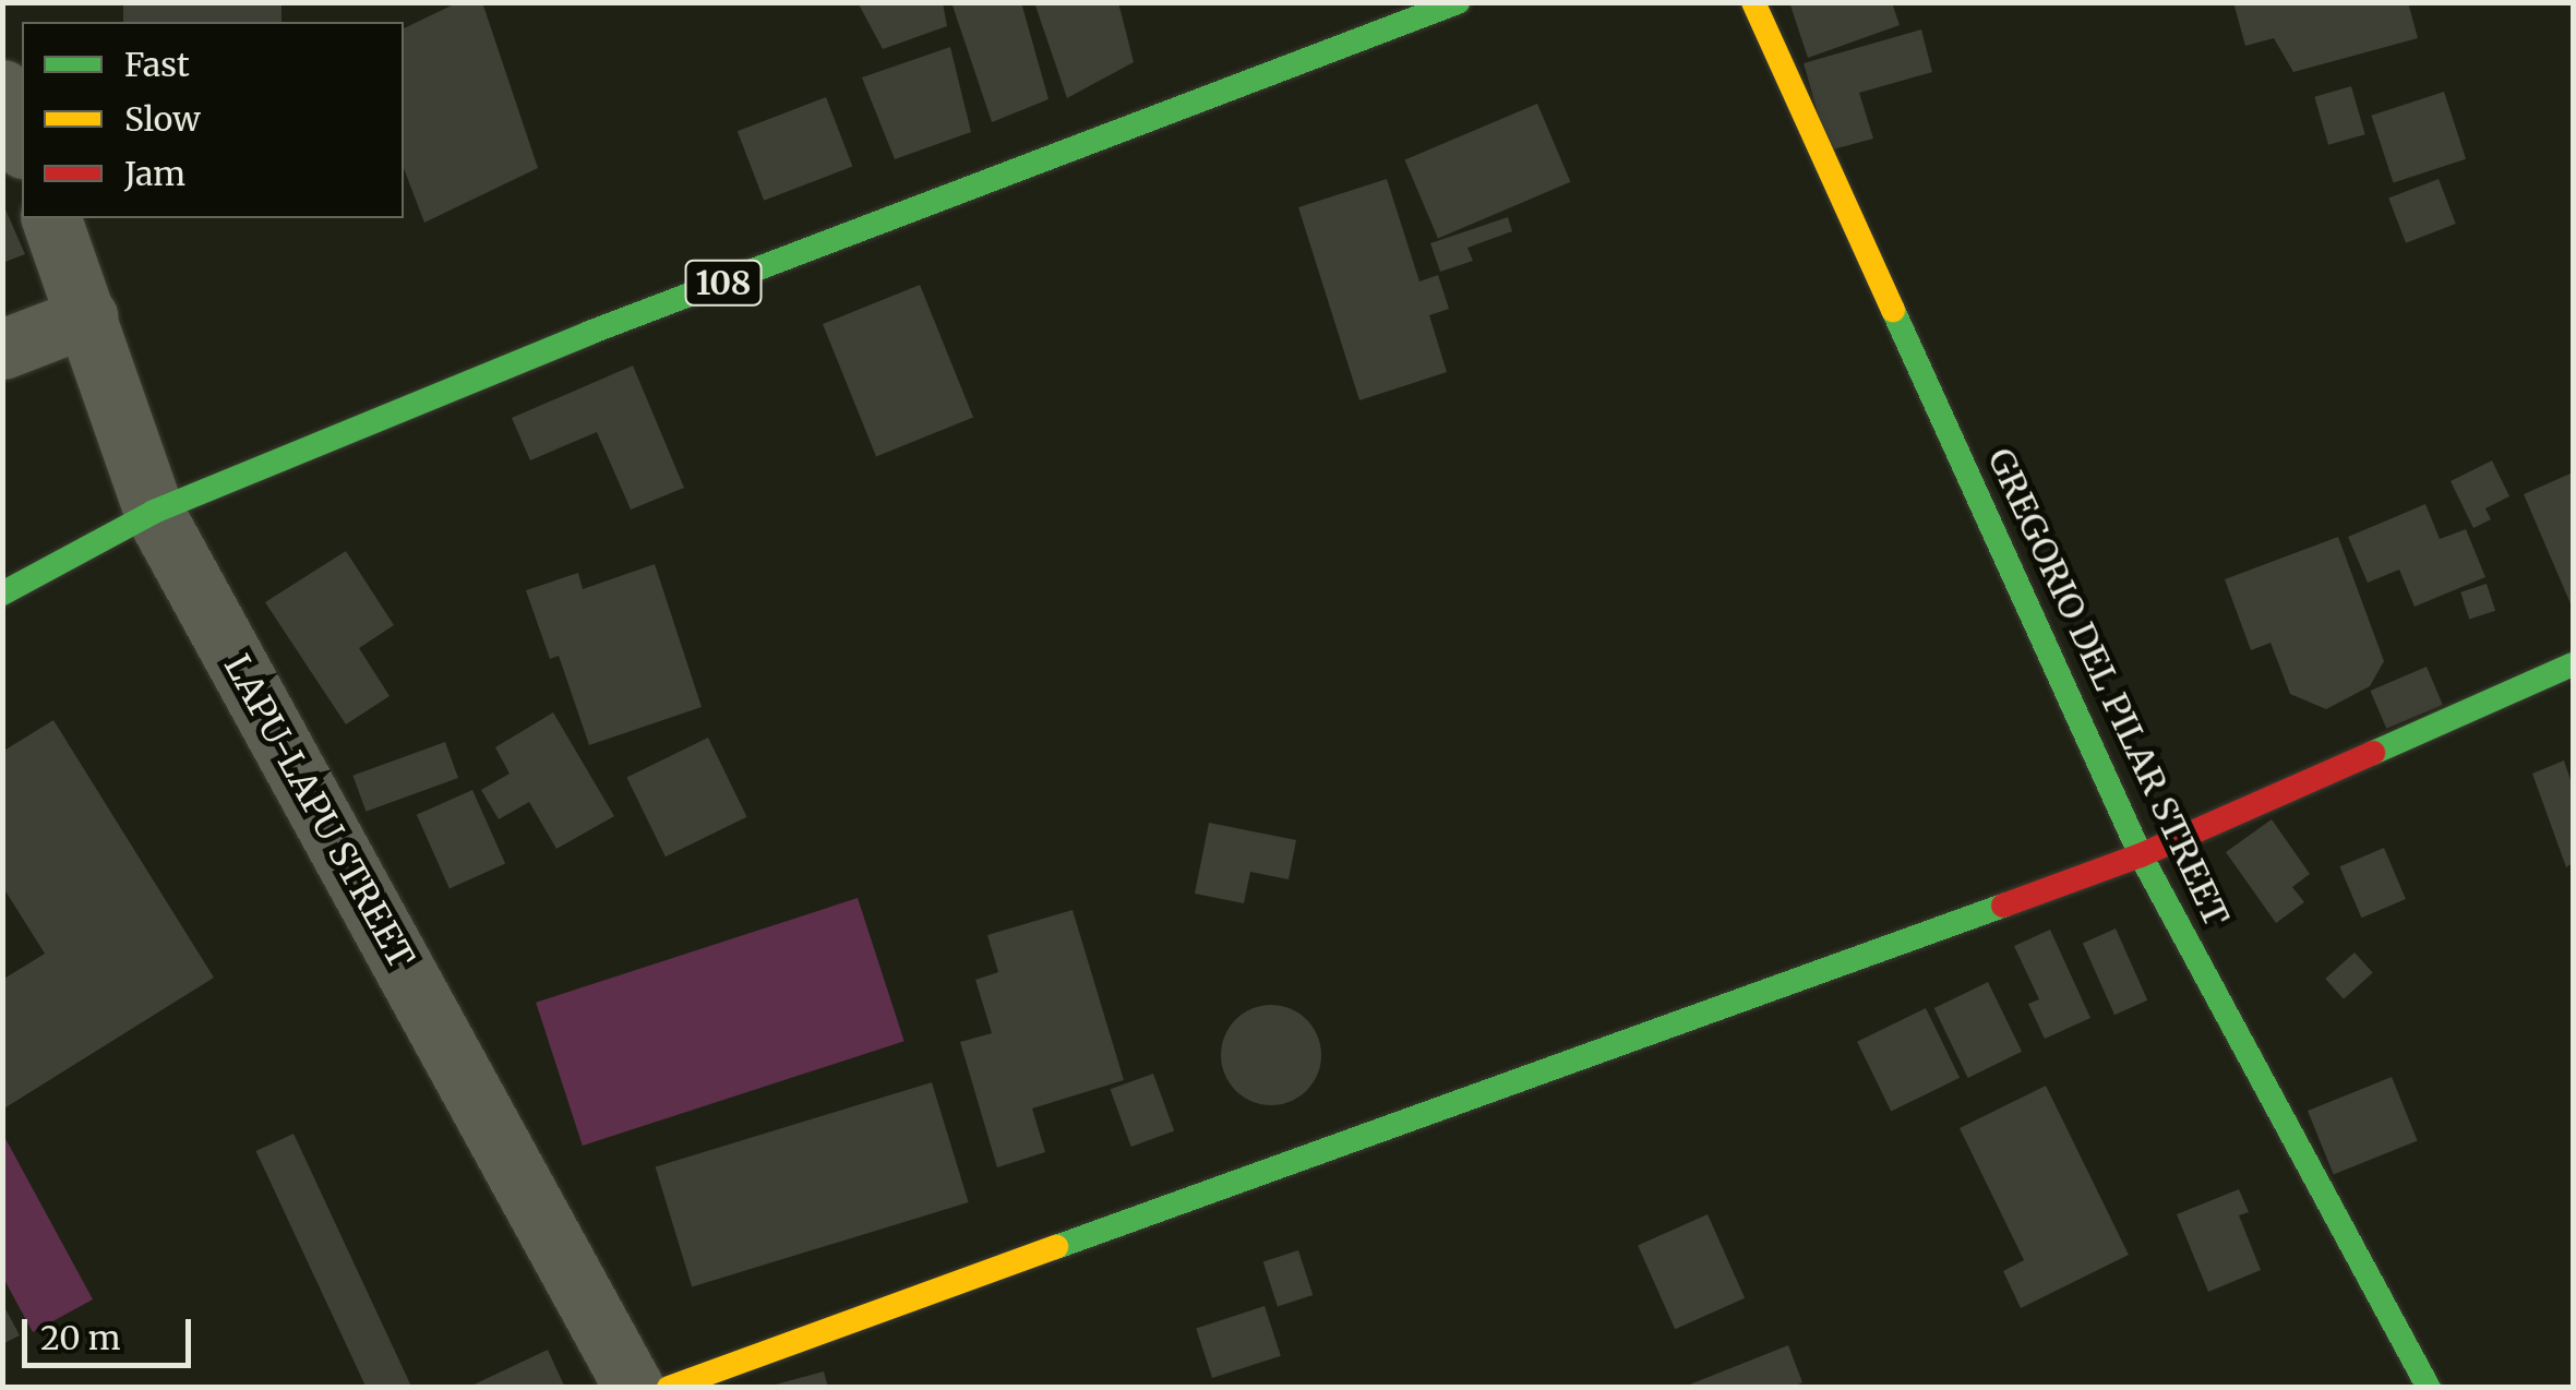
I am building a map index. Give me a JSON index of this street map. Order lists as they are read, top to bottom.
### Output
{
  "streets": {
    "street": ["108", "GREGORIO DEL PILAR STREET", "LAPU-LAPU STREET"]
  },
  "crossings": [
    ["108", "LAPU-LAPU STREET"]
  ],
  "legend": ["Fast", "Slow", "Jam"],
  "scale_bar": "20 m"
}
